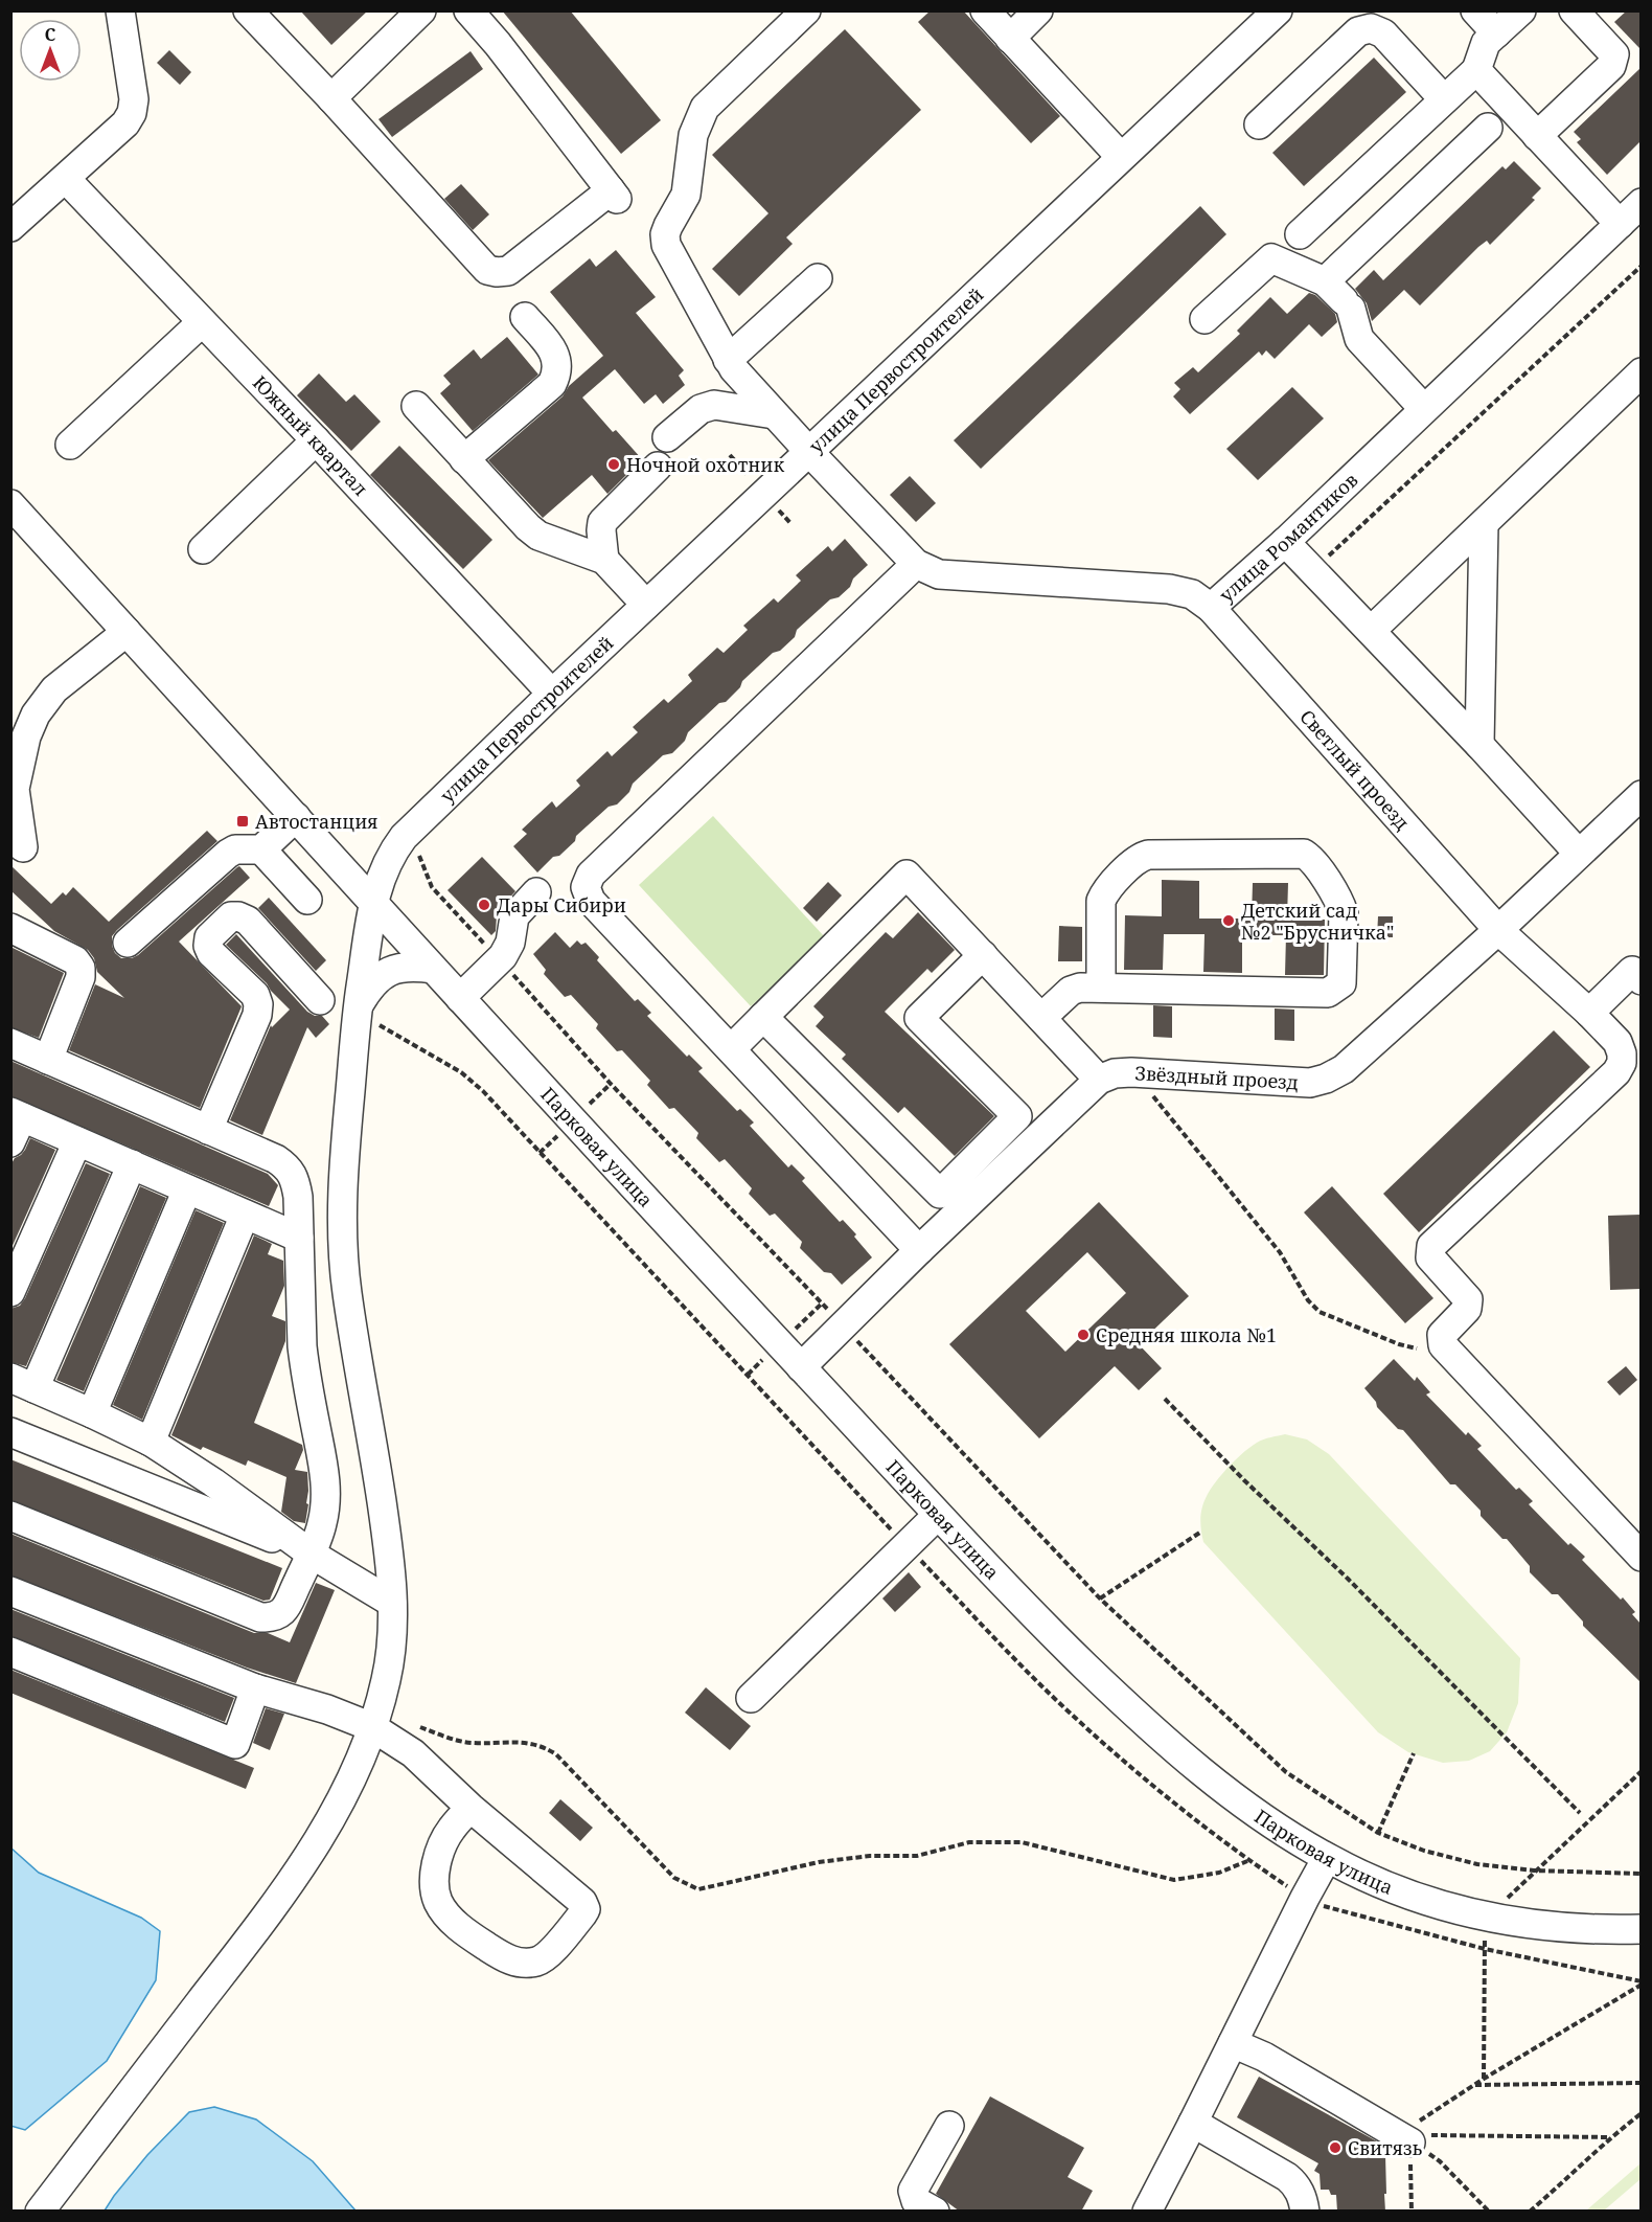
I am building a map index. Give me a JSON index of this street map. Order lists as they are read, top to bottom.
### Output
{
  "streets": {
    "street": [
      "улица Первостроителей",
      "Южный квартал",
      "улица Романтиков",
      "Светлый проезд",
      "Звёздный проезд",
      "Парковая улица"
    ]
  },
  "crossings": [
    ["улица Первостроителей", "Южный квартал"],
    ["улица Первостроителей", "улица Романтиков"],
    ["улица Первостроителей", "Парковая улица"],
    ["улица Романтиков", "Светлый проезд"],
    ["Светлый проезд", "Звёздный проезд"]
  ],
  "places": {
    "other": [
      "Ночной охотник",
      "Дары Сибири",
      "Детский сад №2 \"Брусничка\"",
      "Средняя школа №1",
      "Свитязь"
    ],
    "transit": ["Автостанция"]
  },
  "north": "top"
}
